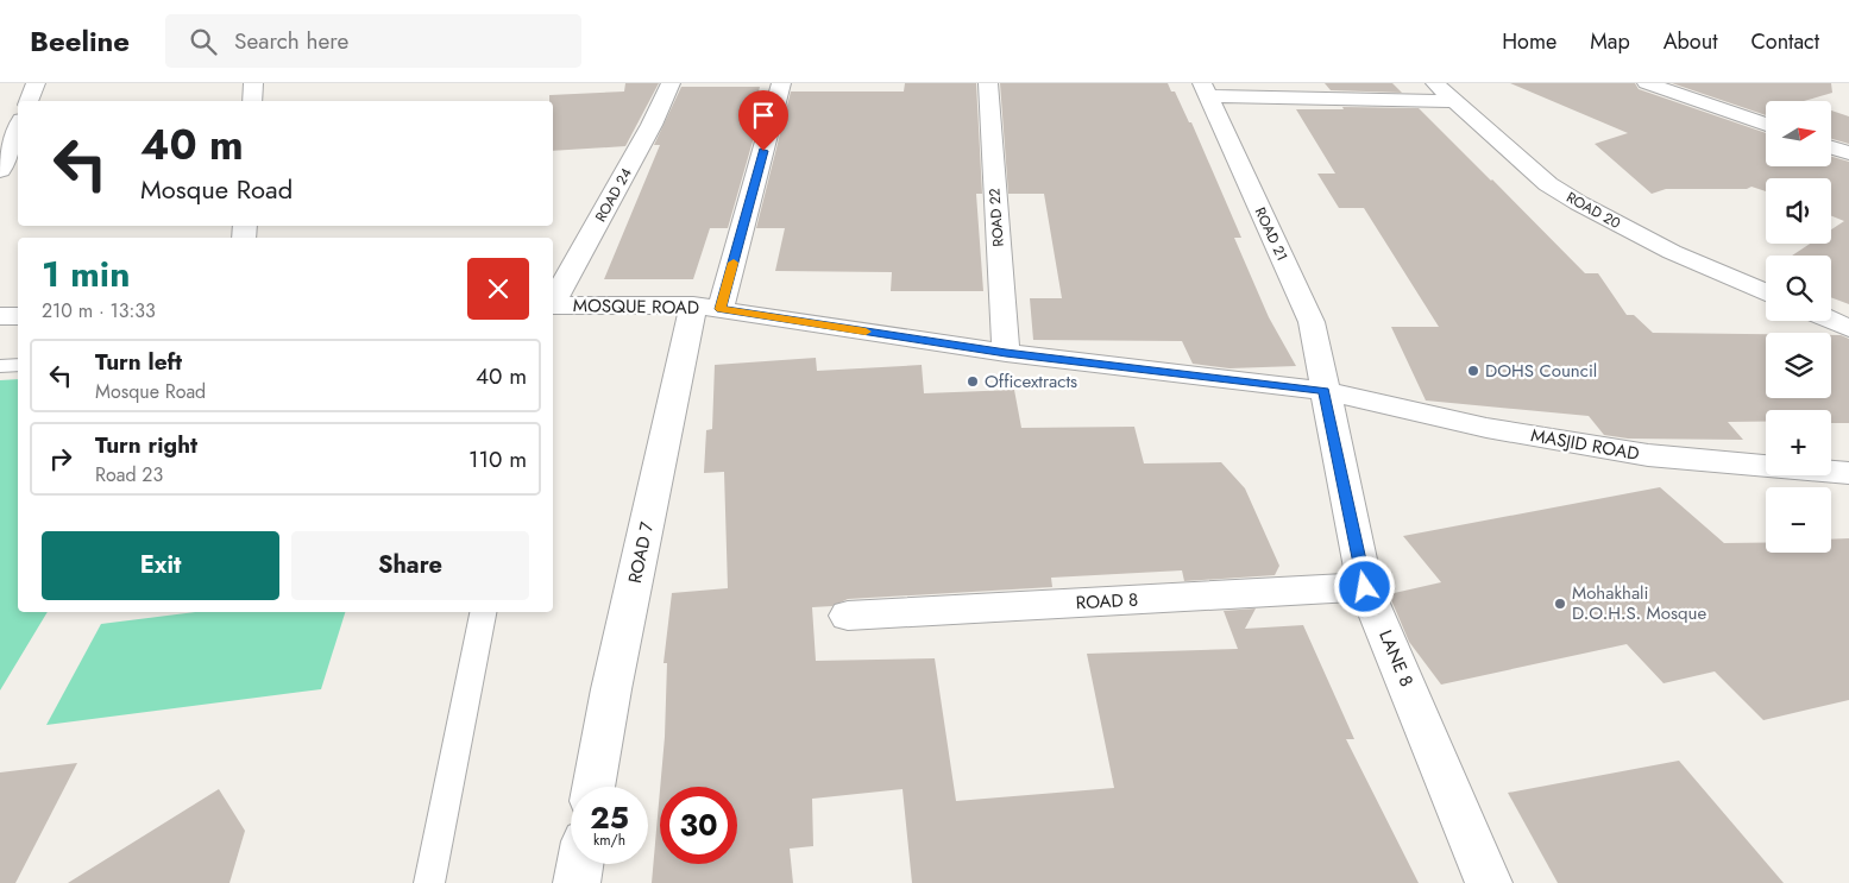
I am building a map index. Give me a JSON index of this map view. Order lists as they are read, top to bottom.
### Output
{
  "streets": {
    "street": [
      "ROAD 24",
      "ROAD 20",
      "ROAD 22",
      "ROAD 21",
      "MOSQUE ROAD",
      "MASJID ROAD",
      "ROAD 7",
      "ROAD 8",
      "LANE 8"
    ]
  },
  "crossings": [
    ["ROAD 22", "MOSQUE ROAD"],
    ["ROAD 21", "MOSQUE ROAD"],
    ["ROAD 21", "MASJID ROAD"],
    ["ROAD 21", "LANE 8"],
    ["MOSQUE ROAD", "MASJID ROAD"],
    ["MOSQUE ROAD", "ROAD 7"],
    ["MOSQUE ROAD", "LANE 8"],
    ["MASJID ROAD", "LANE 8"],
    ["ROAD 8", "LANE 8"]
  ],
  "places": ["DOHS Council", "Officextracts", "Mohakhali D.O.H.S. Mosque"],
  "north": "right",
  "page": {
    "header": "Beeline",
    "search": "Search here",
    "nav": [
      "Home",
      "Map",
      "About",
      "Contact"
    ],
    "map_buttons": ["+", "−"],
    "turn": ["40 m", "Mosque Road"],
    "heading": ["1 min", "210 m · 13:33"],
    "list": [
      {
        "name": "Turn left",
        "note": "Mosque Road",
        "value": "40 m"
      },
      {
        "name": "Turn right",
        "note": "Road 23",
        "value": "110 m"
      }
    ],
    "buttons": ["Exit", "Share"],
    "speed": "25 km/h",
    "limit": "30"
  }
}
